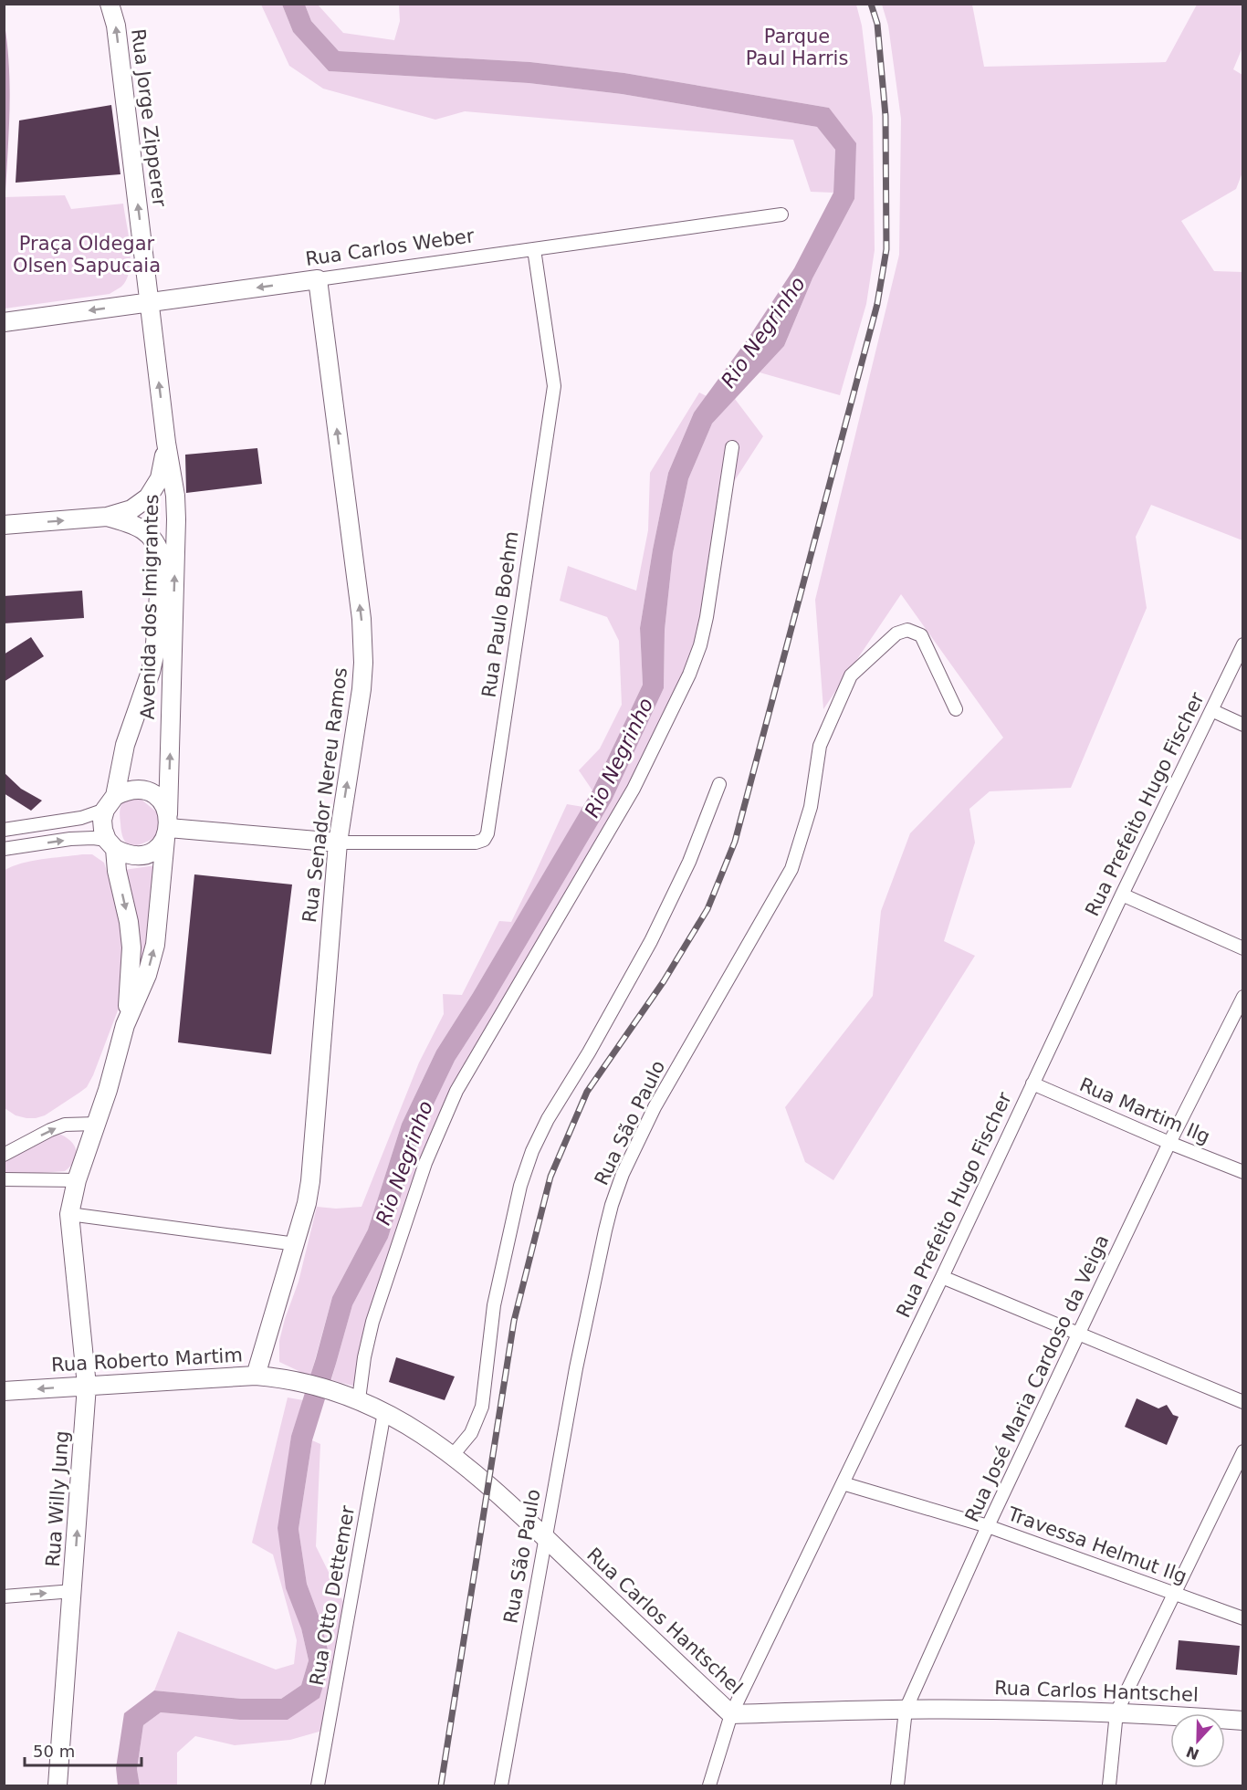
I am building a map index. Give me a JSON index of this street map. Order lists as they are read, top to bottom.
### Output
{
  "streets": {
    "main road": [
      "Rua Jorge Zipperer",
      "Rua Carlos Weber",
      "Avenida dos Imigrantes",
      "Rua Senador Nereu Ramos",
      "Rua Roberto Martim",
      "Rua Willy Jung",
      "Rua Carlos Hantschel"
    ],
    "street": [
      "Rua Paulo Boehm",
      "Rua Prefeito Hugo Fischer",
      "Rua Martim Ilg",
      "Rua São Paulo",
      "Rua José Maria Cardoso da Veiga",
      "Travessa Helmut Ilg",
      "Rua Otto Dettemer"
    ]
  },
  "crossings": [
    ["Rua Jorge Zipperer", "Rua Carlos Weber"],
    ["Rua Jorge Zipperer", "Avenida dos Imigrantes"],
    ["Rua Carlos Weber", "Avenida dos Imigrantes"],
    ["Rua Carlos Weber", "Rua Paulo Boehm"],
    ["Rua Carlos Weber", "Rua Senador Nereu Ramos"],
    ["Avenida dos Imigrantes", "Rua Willy Jung"],
    ["Rua Paulo Boehm", "Rua Senador Nereu Ramos"],
    ["Rua Senador Nereu Ramos", "Rua Roberto Martim"],
    ["Rua Prefeito Hugo Fischer", "Rua Martim Ilg"],
    ["Rua Prefeito Hugo Fischer", "Travessa Helmut Ilg"],
    ["Rua Prefeito Hugo Fischer", "Rua Carlos Hantschel"],
    ["Rua Martim Ilg", "Rua José Maria Cardoso da Veiga"],
    ["Rua São Paulo", "Rua Carlos Hantschel"],
    ["Rua Roberto Martim", "Rua Willy Jung"],
    ["Rua Roberto Martim", "Rua Carlos Hantschel"],
    ["Rua José Maria Cardoso da Veiga", "Travessa Helmut Ilg"],
    ["Rua José Maria Cardoso da Veiga", "Rua Carlos Hantschel"],
    ["Rua Otto Dettemer", "Rua Carlos Hantschel"]
  ],
  "one_way": [
    "Rua Jorge Zipperer",
    "Rua Carlos Weber",
    "Rua Senador Nereu Ramos",
    "Rua Willy Jung"
  ],
  "water": ["Rio Negrinho"],
  "parks": ["Parque Paul Harris", "Praça Oldegar Olsen Sapucaia"],
  "scale_bar": "50 m",
  "north": "bottom"
}
